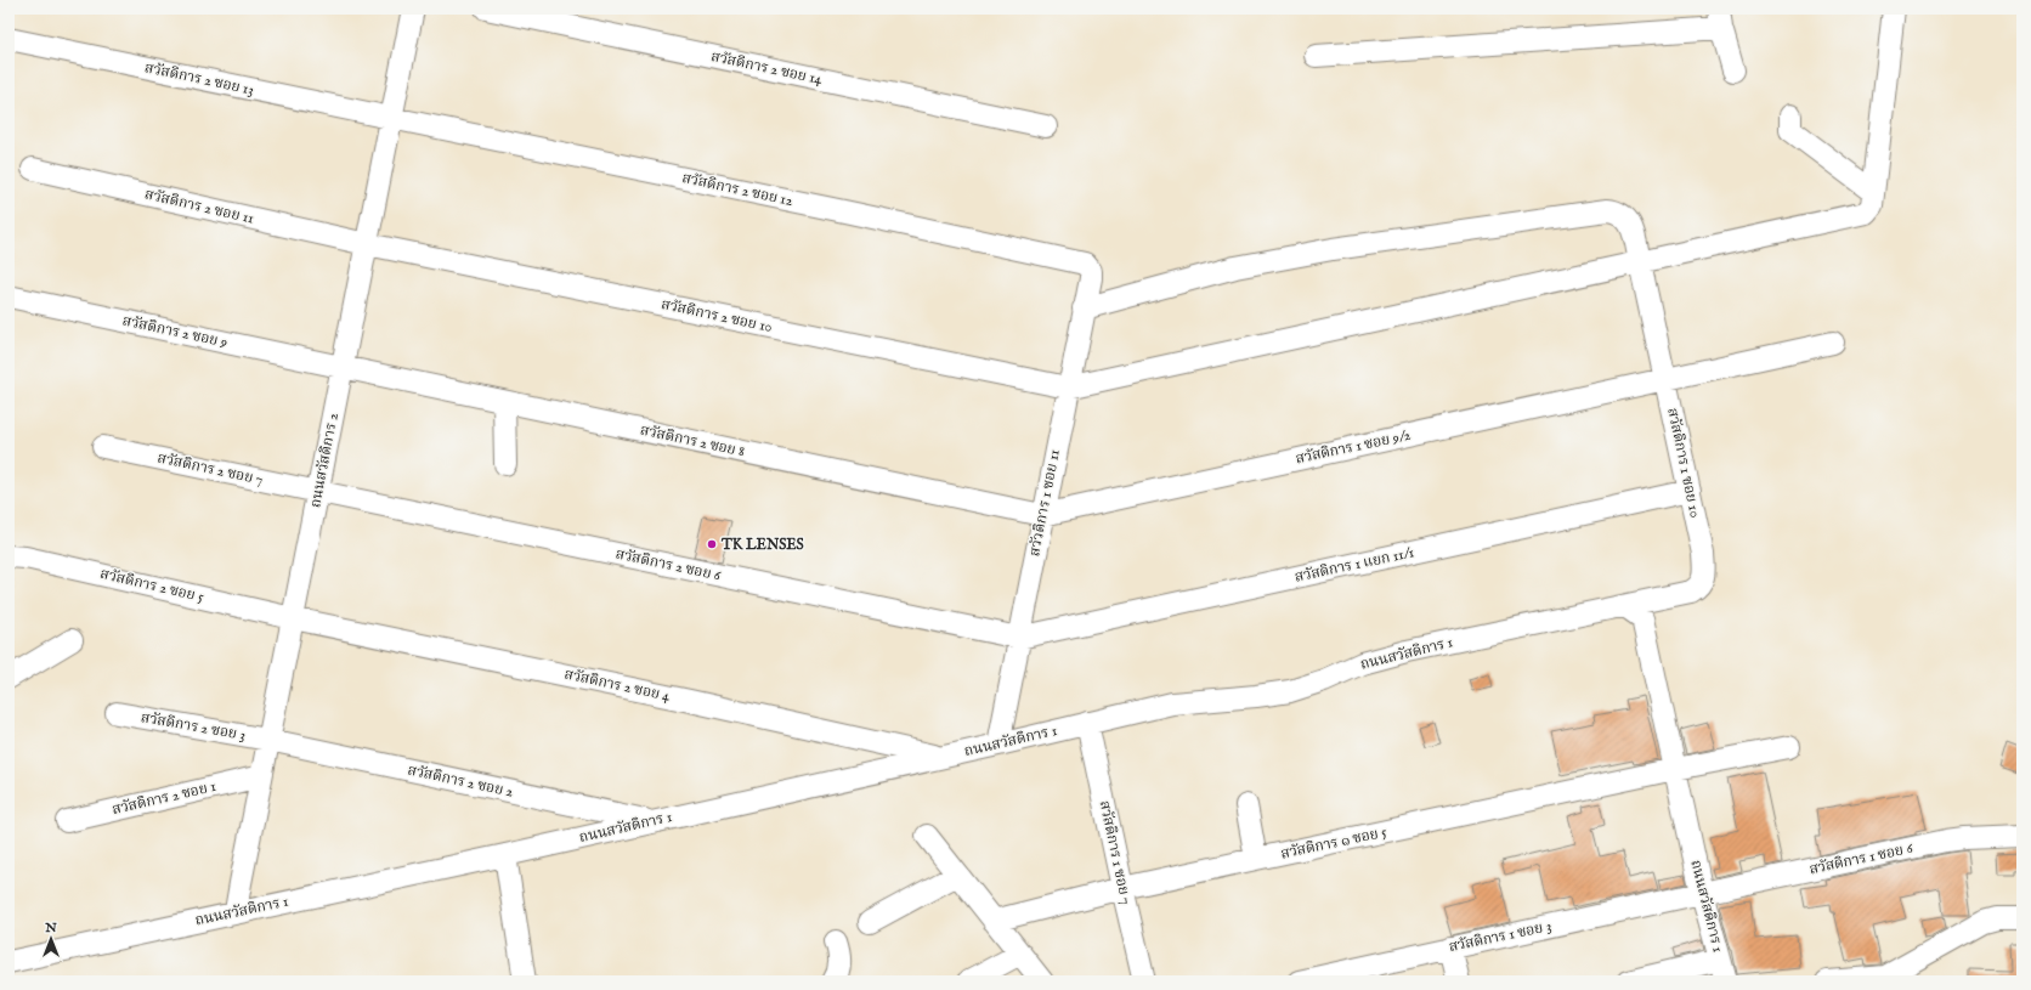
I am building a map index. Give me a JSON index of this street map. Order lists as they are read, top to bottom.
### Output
{
  "streets": {
    "street": [
      "สวัสดิการ 2 ซอย 14",
      "สวัสดิการ 2 ซอย 13",
      "สวัสดิการ 2 ซอย 12",
      "สวัสดิการ 2 ซอย 11",
      "สวัสดิการ 2 ซอย 10",
      "สวัสดิการ 2 ซอย 9",
      "สวัสดิการ 2 ซอย 8",
      "สวัสดิการ 1 ซอย 9/2",
      "ถนนสวัสดิการ 2",
      "สวัสดิการ 1 ซอย 10",
      "สวัสดิการ 2 ซอย 7",
      "สวัวดิการ 1 ซอย 11",
      "สวัสดิการ 2 ซอย 6",
      "สวัสดิการ 1 แยก 11/1",
      "สวัสดิการ 2 ซอย 5",
      "ถนนสวัสดิการ 1",
      "สวัสดิการ 2 ซอย 4",
      "สวัสดิการ 2 ซอย 3",
      "สวัสดิการ 2 ซอย 2",
      "สวัสดิการ 2 ซอย 1",
      "สวัสดิการ ๑ ซอย 5",
      "สวัสดิการ 1 ซอย 7",
      "สวัสดิการ 1 ซอย 6",
      "สวัสดิการ 1 ซอย 3"
    ]
  },
  "crossings": [
    ["สวัสดิการ 2 ซอย 13", "สวัสดิการ 2 ซอย 12"],
    ["สวัสดิการ 2 ซอย 13", "ถนนสวัสดิการ 2"],
    ["สวัสดิการ 2 ซอย 12", "ถนนสวัสดิการ 2"],
    ["สวัสดิการ 2 ซอย 12", "สวัวดิการ 1 ซอย 11"],
    ["สวัสดิการ 2 ซอย 11", "สวัสดิการ 2 ซอย 10"],
    ["สวัสดิการ 2 ซอย 11", "ถนนสวัสดิการ 2"],
    ["สวัสดิการ 2 ซอย 10", "ถนนสวัสดิการ 2"],
    ["สวัสดิการ 2 ซอย 10", "สวัวดิการ 1 ซอย 11"],
    ["สวัสดิการ 2 ซอย 9", "สวัสดิการ 2 ซอย 8"],
    ["สวัสดิการ 2 ซอย 9", "ถนนสวัสดิการ 2"],
    ["สวัสดิการ 2 ซอย 8", "สวัสดิการ 1 ซอย 9/2"],
    ["สวัสดิการ 2 ซอย 8", "ถนนสวัสดิการ 2"],
    ["สวัสดิการ 2 ซอย 8", "สวัวดิการ 1 ซอย 11"],
    ["สวัสดิการ 1 ซอย 9/2", "สวัสดิการ 1 ซอย 10"],
    ["สวัสดิการ 1 ซอย 9/2", "สวัวดิการ 1 ซอย 11"],
    ["ถนนสวัสดิการ 2", "สวัสดิการ 2 ซอย 7"],
    ["ถนนสวัสดิการ 2", "สวัสดิการ 2 ซอย 6"],
    ["ถนนสวัสดิการ 2", "สวัสดิการ 2 ซอย 5"],
    ["ถนนสวัสดิการ 2", "ถนนสวัสดิการ 1"],
    ["ถนนสวัสดิการ 2", "สวัสดิการ 2 ซอย 4"],
    ["ถนนสวัสดิการ 2", "สวัสดิการ 2 ซอย 3"],
    ["ถนนสวัสดิการ 2", "สวัสดิการ 2 ซอย 2"],
    ["ถนนสวัสดิการ 2", "สวัสดิการ 2 ซอย 1"],
    ["สวัสดิการ 1 ซอย 10", "สวัวดิการ 1 ซอย 11"],
    ["สวัสดิการ 1 ซอย 10", "สวัสดิการ 1 แยก 11/1"],
    ["สวัสดิการ 1 ซอย 10", "ถนนสวัสดิการ 1"],
    ["สวัสดิการ 2 ซอย 7", "สวัสดิการ 2 ซอย 6"],
    ["สวัวดิการ 1 ซอย 11", "สวัสดิการ 2 ซอย 6"],
    ["สวัวดิการ 1 ซอย 11", "สวัสดิการ 1 แยก 11/1"],
    ["สวัวดิการ 1 ซอย 11", "ถนนสวัสดิการ 1"],
    ["สวัสดิการ 2 ซอย 6", "สวัสดิการ 1 แยก 11/1"],
    ["สวัสดิการ 2 ซอย 5", "สวัสดิการ 2 ซอย 4"],
    ["ถนนสวัสดิการ 1", "สวัสดิการ 2 ซอย 4"],
    ["ถนนสวัสดิการ 1", "สวัสดิการ 2 ซอย 2"],
    ["ถนนสวัสดิการ 1", "สวัสดิการ ๑ ซอย 5"],
    ["ถนนสวัสดิการ 1", "สวัสดิการ 1 ซอย 7"],
    ["ถนนสวัสดิการ 1", "สวัสดิการ 1 ซอย 6"],
    ["ถนนสวัสดิการ 1", "สวัสดิการ 1 ซอย 3"],
    ["สวัสดิการ 2 ซอย 3", "สวัสดิการ 2 ซอย 2"],
    ["สวัสดิการ ๑ ซอย 5", "สวัสดิการ 1 ซอย 7"],
    ["สวัสดิการ 1 ซอย 6", "สวัสดิการ 1 ซอย 3"]
  ],
  "places": ["TK LENSES"],
  "north": "top"
}
